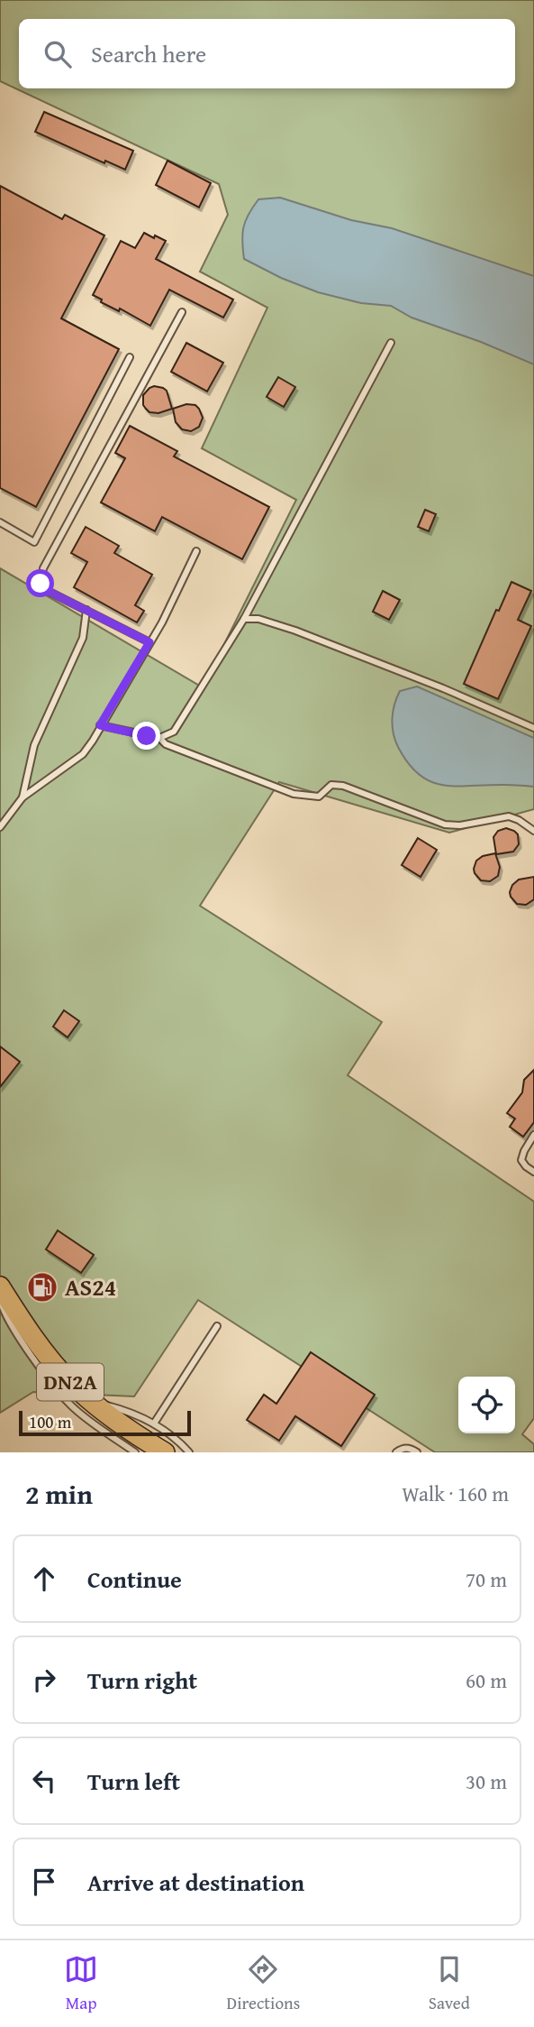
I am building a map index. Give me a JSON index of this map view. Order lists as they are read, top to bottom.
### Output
{
  "streets": {
    "highway": ["DN2A"]
  },
  "places": {
    "fuel station": ["AS24"]
  },
  "scale_bar": "100 m",
  "page": {
    "search": "Search here",
    "scale": "100 m",
    "heading": ["2 min", "Walk · 160 m"],
    "list": [
      ["Continue", "70 m"],
      ["Turn right", "60 m"],
      ["Turn left", "30 m"],
      "Arrive at destination"
    ],
    "nav": ["Map", "Directions", "Saved"]
  }
}
